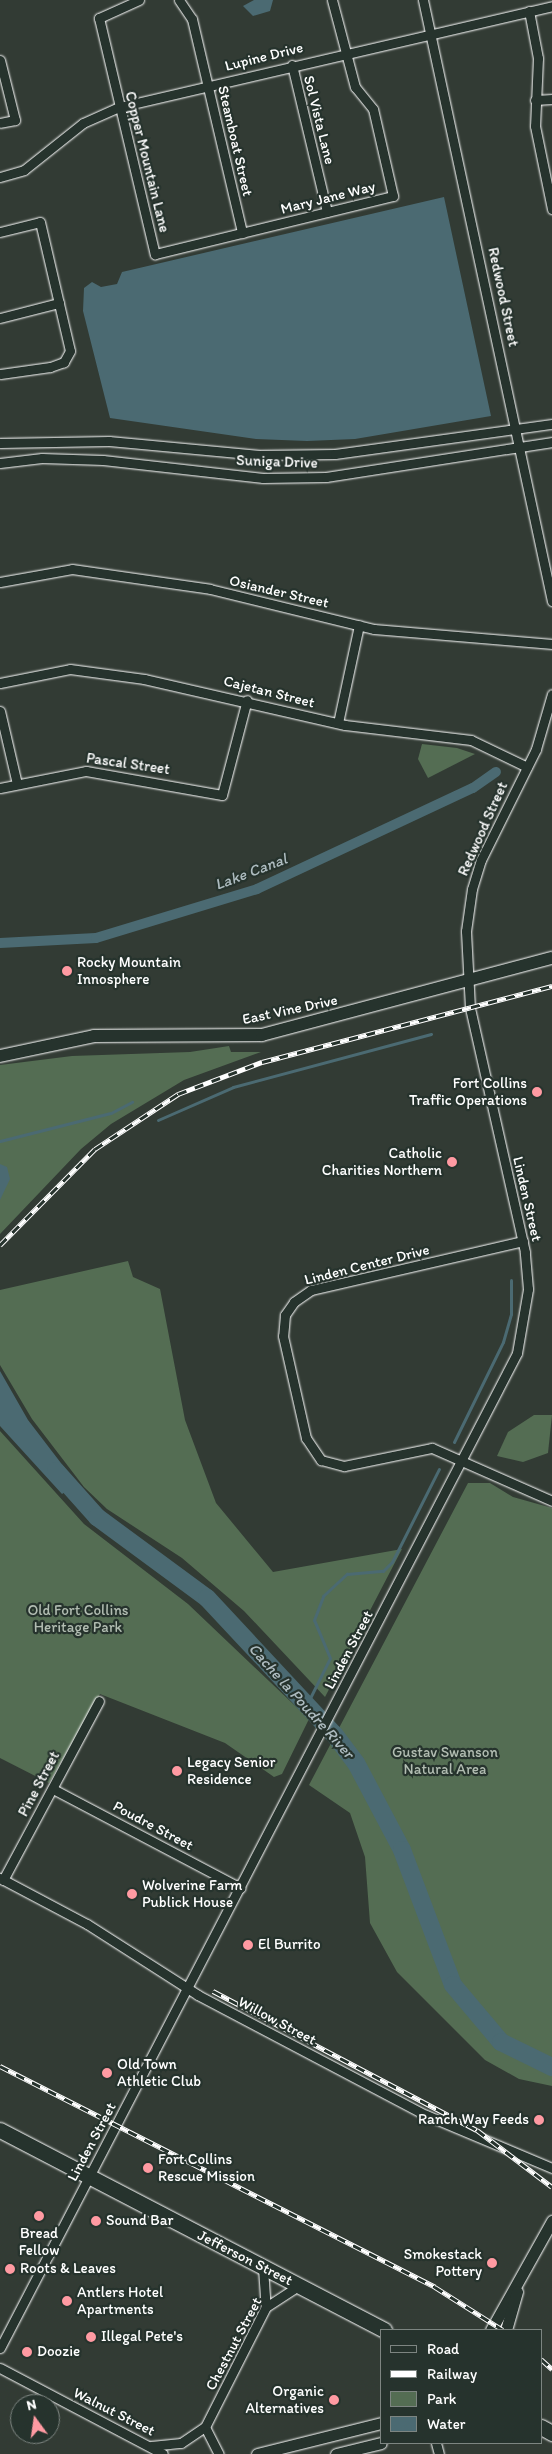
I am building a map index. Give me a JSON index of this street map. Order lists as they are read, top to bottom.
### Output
{
  "streets": {
    "highway": ["Jefferson Street"],
    "main road": ["East Vine Drive"],
    "street": [
      "Lupine Drive",
      "Sol Vista Lane",
      "Steamboat Street",
      "Copper Mountain Lane",
      "Mary Jane Way",
      "Redwood Street",
      "Suniga Drive",
      "Osiander Street",
      "Cajetan Street",
      "Pascal Street",
      "Linden Street",
      "Linden Center Drive",
      "Pine Street",
      "Poudre Street",
      "Willow Street",
      "Chestnut Street",
      "Walnut Street"
    ]
  },
  "crossings": [
    ["Lupine Drive", "Sol Vista Lane"],
    ["Lupine Drive", "Steamboat Street"],
    ["Lupine Drive", "Copper Mountain Lane"],
    ["Lupine Drive", "Mary Jane Way"],
    ["Lupine Drive", "Redwood Street"],
    ["Sol Vista Lane", "Mary Jane Way"],
    ["Steamboat Street", "Copper Mountain Lane"],
    ["Steamboat Street", "Mary Jane Way"],
    ["Copper Mountain Lane", "Mary Jane Way"],
    ["Redwood Street", "Suniga Drive"],
    ["Redwood Street", "Cajetan Street"],
    ["Redwood Street", "East Vine Drive"],
    ["Redwood Street", "Linden Street"],
    ["Cajetan Street", "Pascal Street"],
    ["East Vine Drive", "Linden Street"],
    ["Linden Street", "Linden Center Drive"],
    ["Linden Street", "Poudre Street"],
    ["Linden Street", "Willow Street"],
    ["Linden Street", "Jefferson Street"],
    ["Pine Street", "Poudre Street"],
    ["Pine Street", "Willow Street"],
    ["Jefferson Street", "Chestnut Street"]
  ],
  "water": ["Lake Canal", "Cache la Poudre River"],
  "parks": ["Old Fort Collins Heritage Park", "Gustav Swanson Natural Area"],
  "places": [
    "Rocky Mountain Innosphere",
    "Fort Collins Traffic Operations",
    "Catholic Charities Northern",
    "Legacy Senior Residence",
    "Wolverine Farm Publick House",
    "El Burrito",
    "Old Town Athletic Club",
    "Ranch Way Feeds",
    "Fort Collins Rescue Mission",
    "Bread Fellow",
    "Sound Bar",
    "Smokestack Pottery",
    "Roots & Leaves",
    "Antlers Hotel Apartments",
    "Illegal Pete's",
    "Doozie",
    "Organic Alternatives"
  ],
  "legend": [
    "Road",
    "Railway",
    "Park",
    "Water"
  ],
  "north": "top"
}
